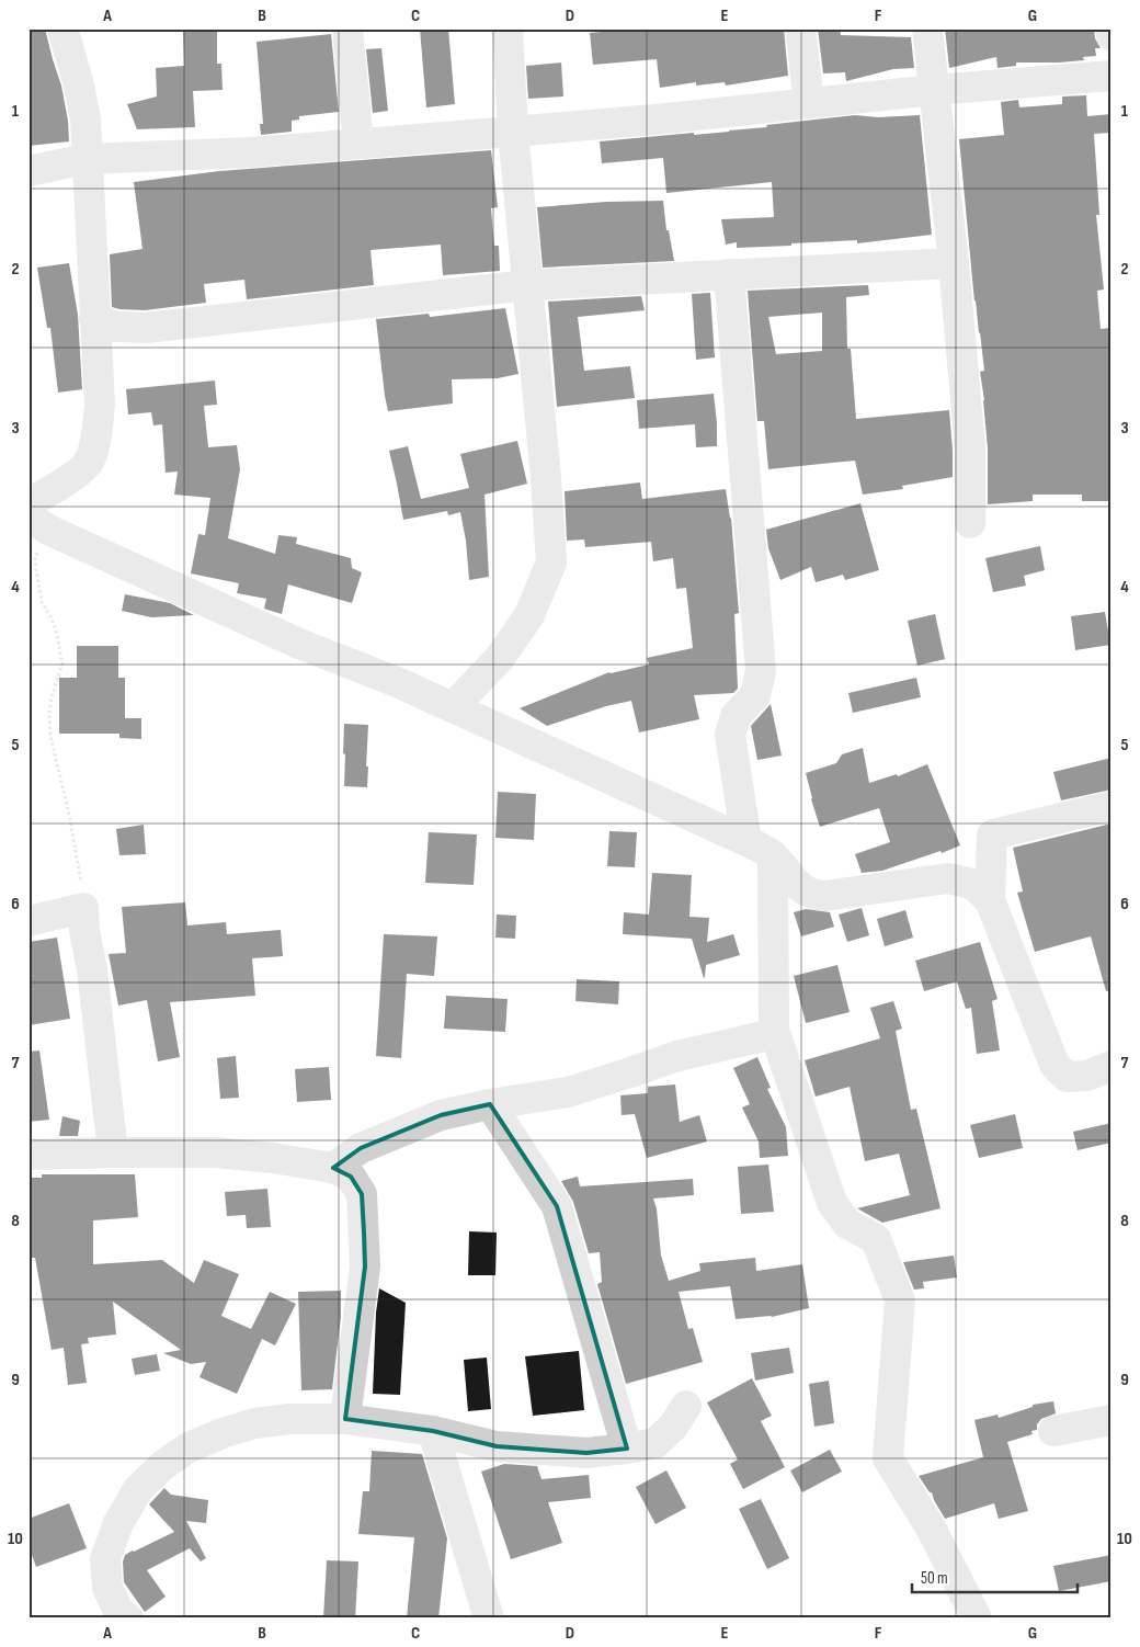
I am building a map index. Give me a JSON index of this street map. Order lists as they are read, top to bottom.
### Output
{
  "scale_bar": "50 m",
  "grid": {
    "columns": [
      "A",
      "B",
      "C",
      "D",
      "E",
      "F",
      "G"
    ],
    "rows": [
      "1",
      "2",
      "3",
      "4",
      "5",
      "6",
      "7",
      "8",
      "9",
      "10"
    ]
  }
}
